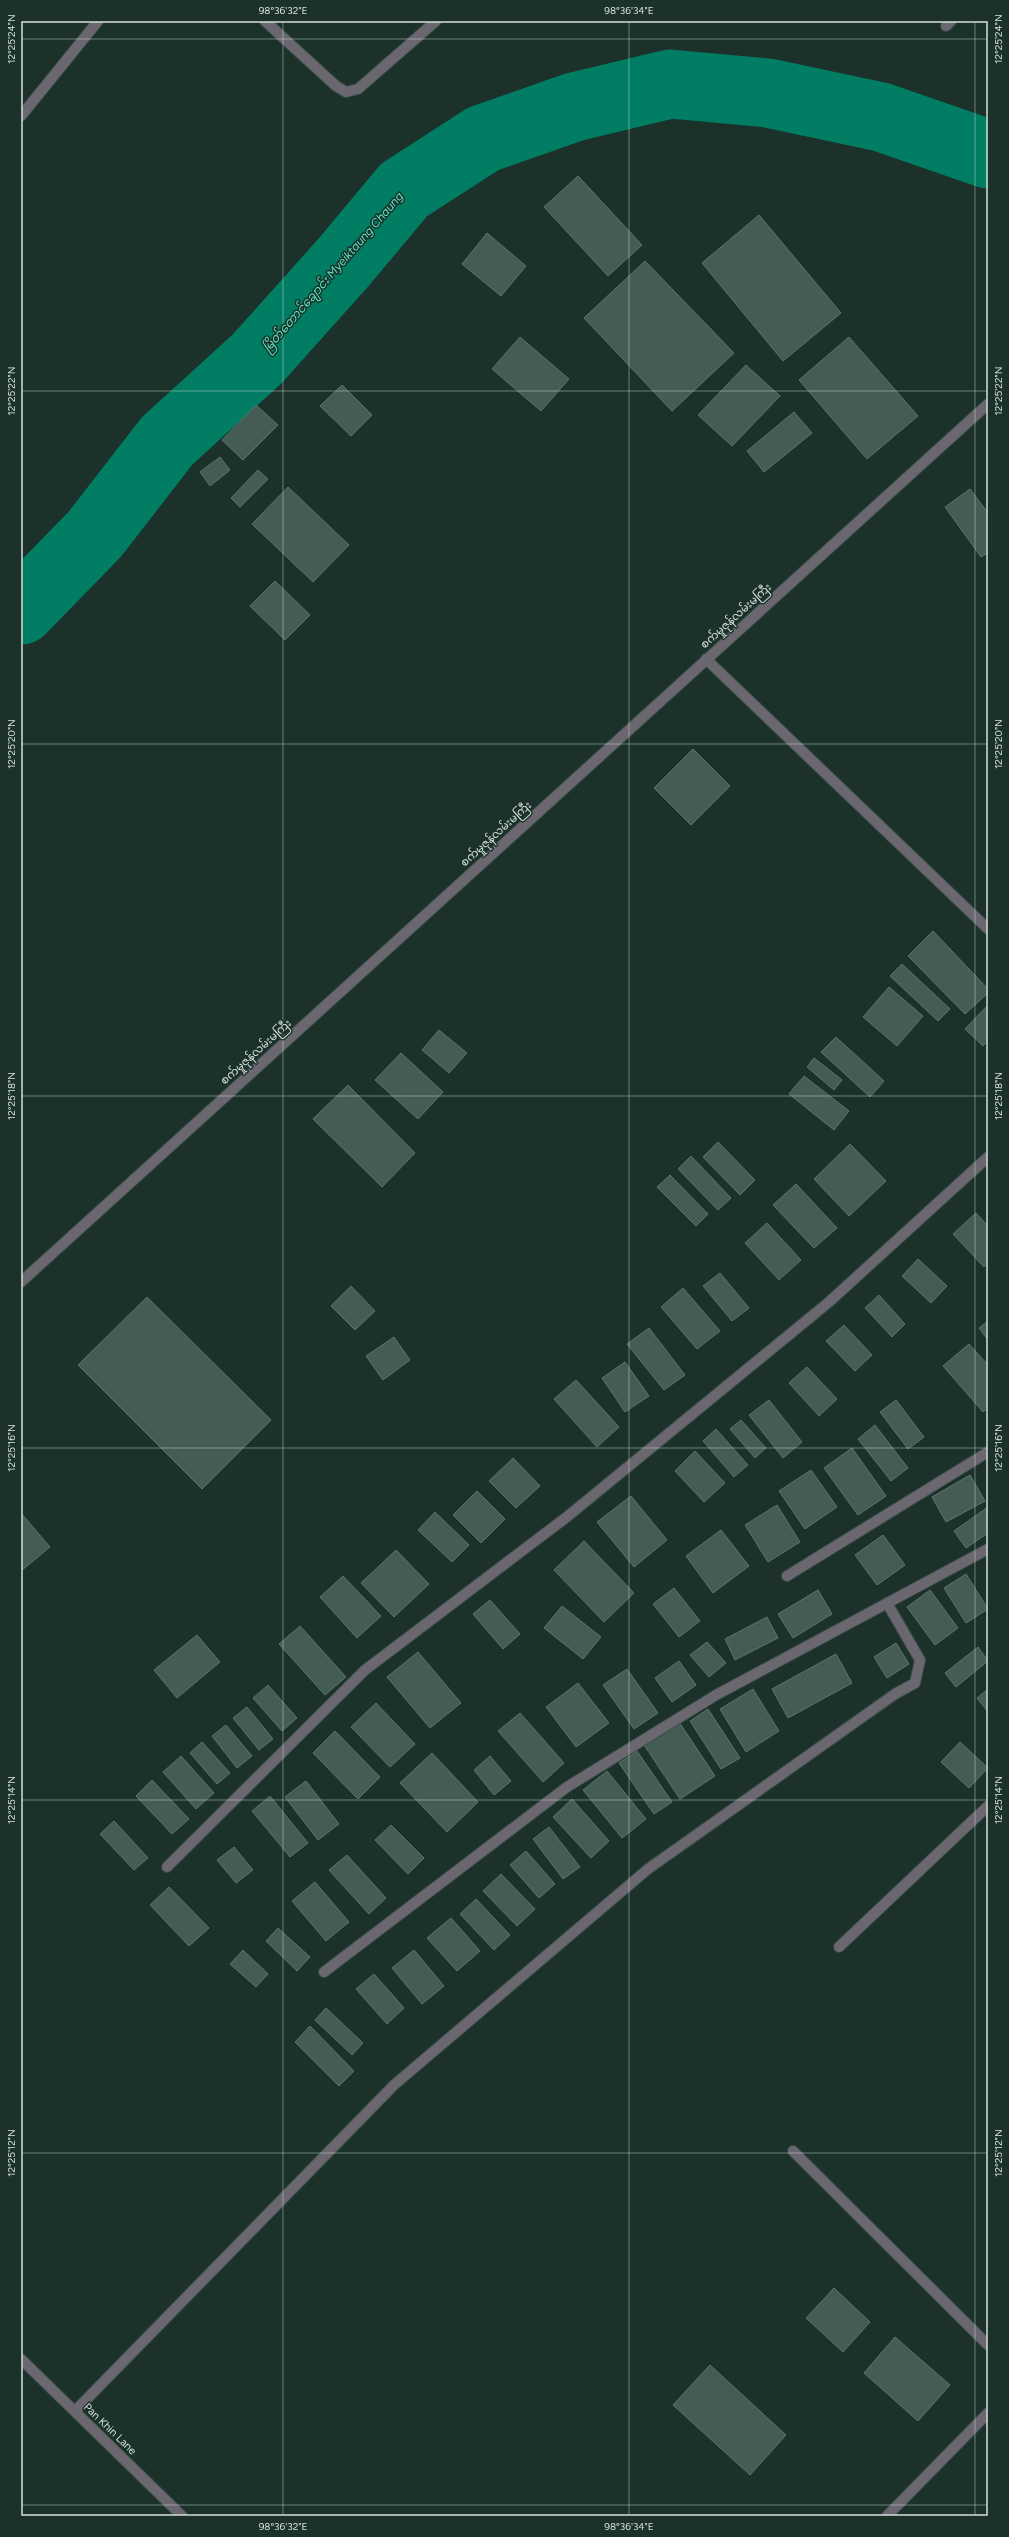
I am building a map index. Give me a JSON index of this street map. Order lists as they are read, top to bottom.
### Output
{
  "streets": {
    "street": ["စက်မှုဇုန်လမ်းမကြီး", "Pan Khin Lane"]
  },
  "water": ["မြိတ်တောင်ချောင်း Myeiktaung Chaung"],
  "coordinates": [
    "98°36'32\"E",
    "98°36'34\"E",
    "12°25'24\"N",
    "12°25'22\"N",
    "12°25'20\"N",
    "12°25'18\"N",
    "12°25'16\"N",
    "12°25'14\"N",
    "12°25'12\"N"
  ]
}
